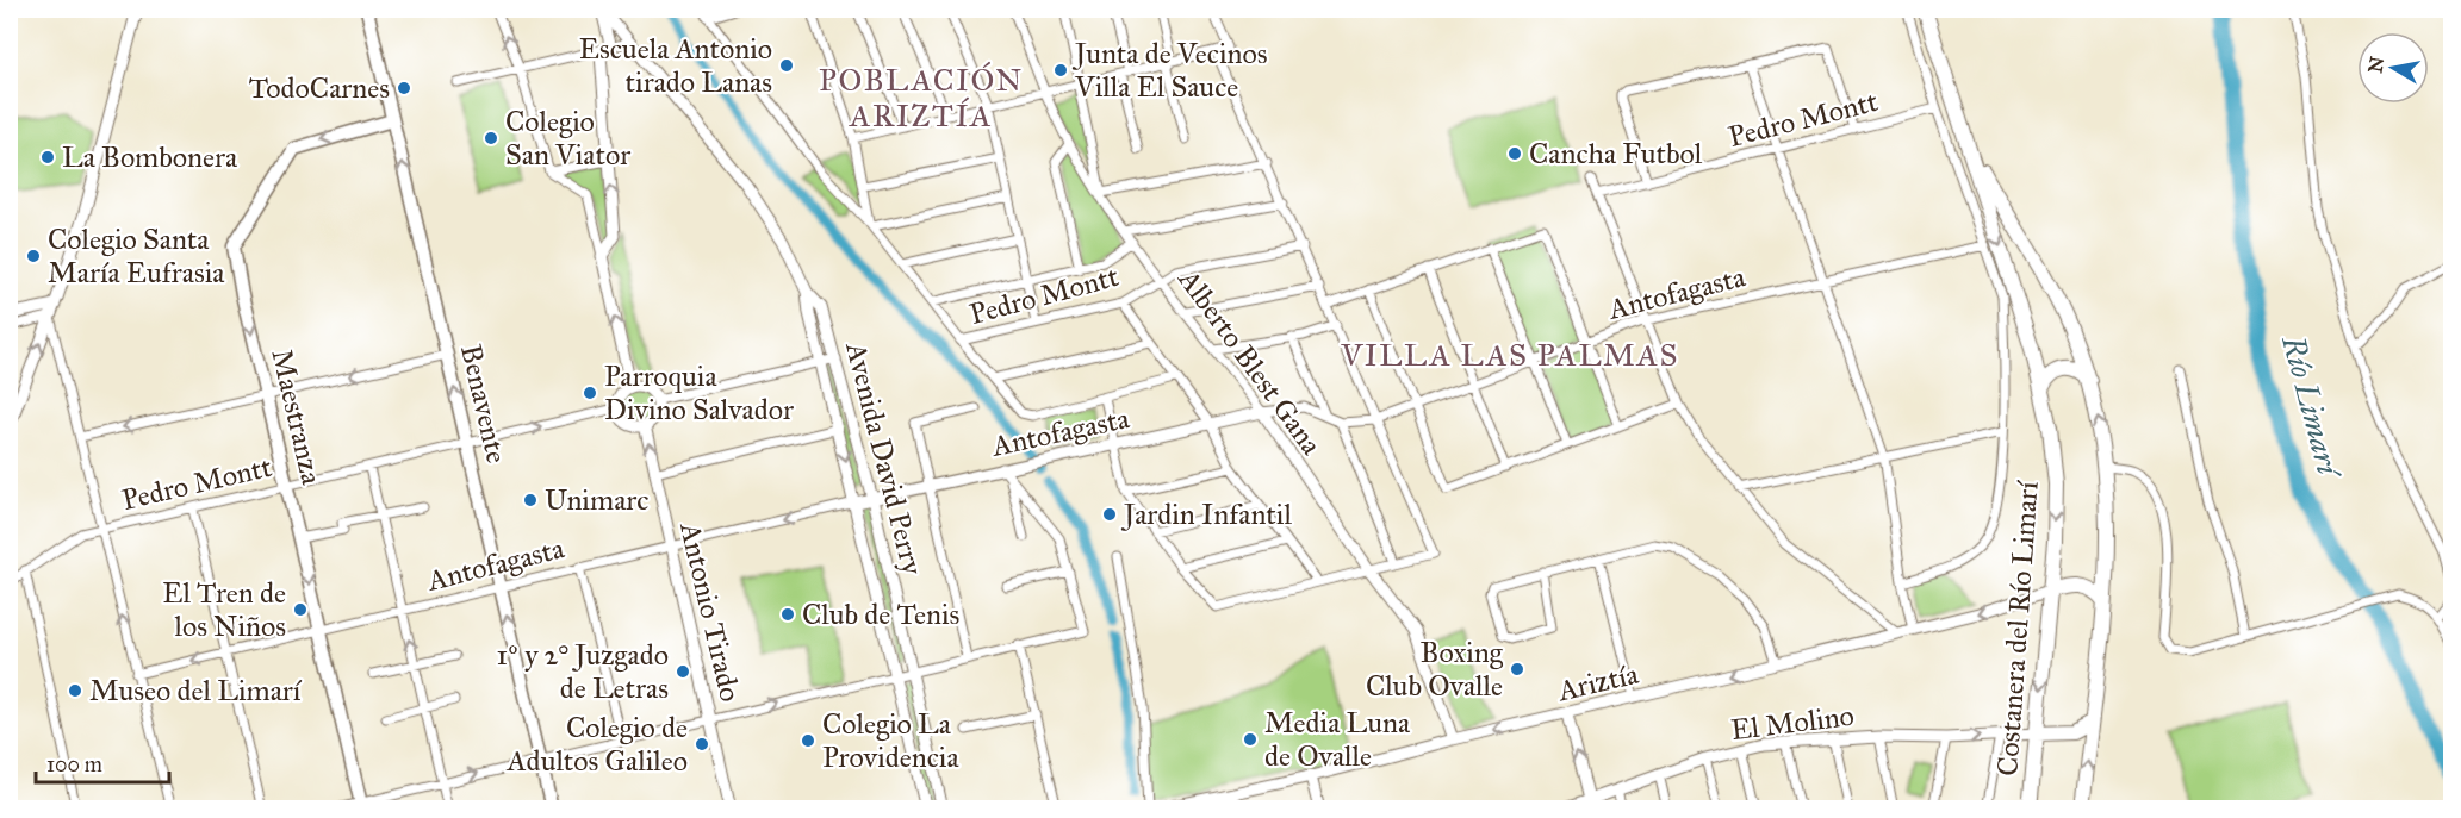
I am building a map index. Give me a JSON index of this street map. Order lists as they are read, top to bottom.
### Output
{
  "streets": {
    "highway": ["Costanera del Río Limarí"],
    "main road": [
      "Antofagasta",
      "Alberto Blest Gana",
      "Benavente",
      "Maestranza",
      "Avenida David Perry",
      "Antonio Tirado",
      "Ariztía",
      "El Molino"
    ],
    "street": ["Pedro Montt"]
  },
  "crossings": [
    ["Pedro Montt", "Alberto Blest Gana"],
    ["Pedro Montt", "Benavente"],
    ["Pedro Montt", "Maestranza"],
    ["Pedro Montt", "Antonio Tirado"],
    ["Antofagasta", "Alberto Blest Gana"],
    ["Antofagasta", "Benavente"],
    ["Antofagasta", "Maestranza"],
    ["Antofagasta", "Avenida David Perry"],
    ["Antofagasta", "Antonio Tirado"],
    ["Alberto Blest Gana", "Ariztía"],
    ["Benavente", "Maestranza"],
    ["Costanera del Río Limarí", "Ariztía"],
    ["Costanera del Río Limarí", "El Molino"]
  ],
  "one_way": ["Benavente", "Maestranza", "Ariztía"],
  "districts": ["POBLACIÓN ARIZTÍA", "VILLA LAS PALMAS"],
  "water": ["Río Limarí"],
  "places": [
    "Escuela Antonio tirado Lanas",
    "Junta de Vecinos Villa El Sauce",
    "TodoCarnes",
    "Colegio San Viator",
    "Cancha Futbol",
    "La Bombonera",
    "Colegio Santa María Eufrasia",
    "Parroquia Divino Salvador",
    "Unimarc",
    "Jardin Infantil",
    "El Tren de los Niños",
    "Club de Tenis",
    "Boxing Club Ovalle",
    "1º y 2° Juzgado de Letras",
    "Museo del Limarí",
    "Media Luna de Ovalle",
    "Colegio La Providencia",
    "Colegio de Adultos Galileo"
  ],
  "scale_bar": "100 m",
  "north": "left"
}
